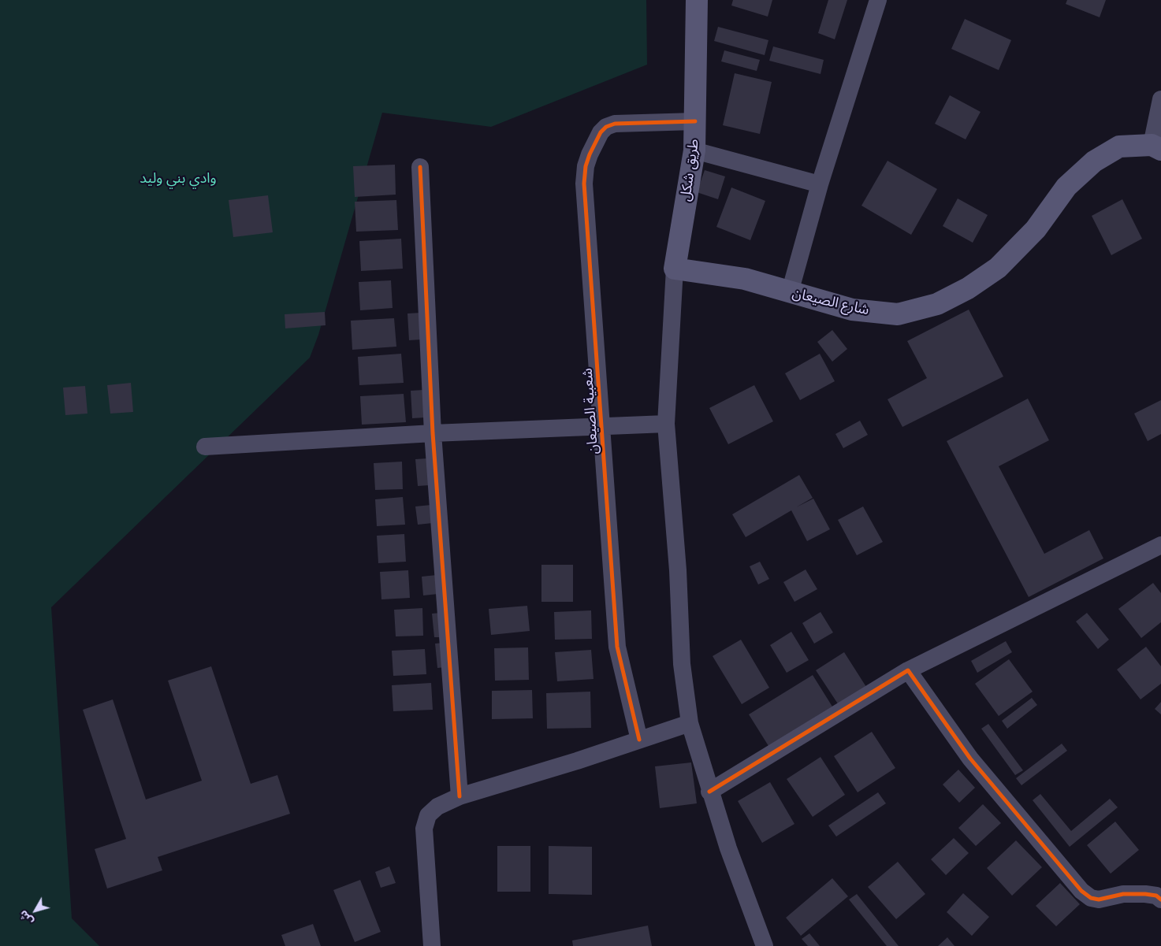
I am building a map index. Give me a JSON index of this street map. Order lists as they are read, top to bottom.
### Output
{
  "streets": {
    "main road": ["طريق شكل", "شارع الصيعان"],
    "street": ["شعبية الصيعان"]
  },
  "crossings": [
    ["طريق شكل", "شارع الصيعان"],
    ["طريق شكل", "شعبية الصيعان"]
  ],
  "parks": ["وادي بني وليد"],
  "north": "bottom left"
}
